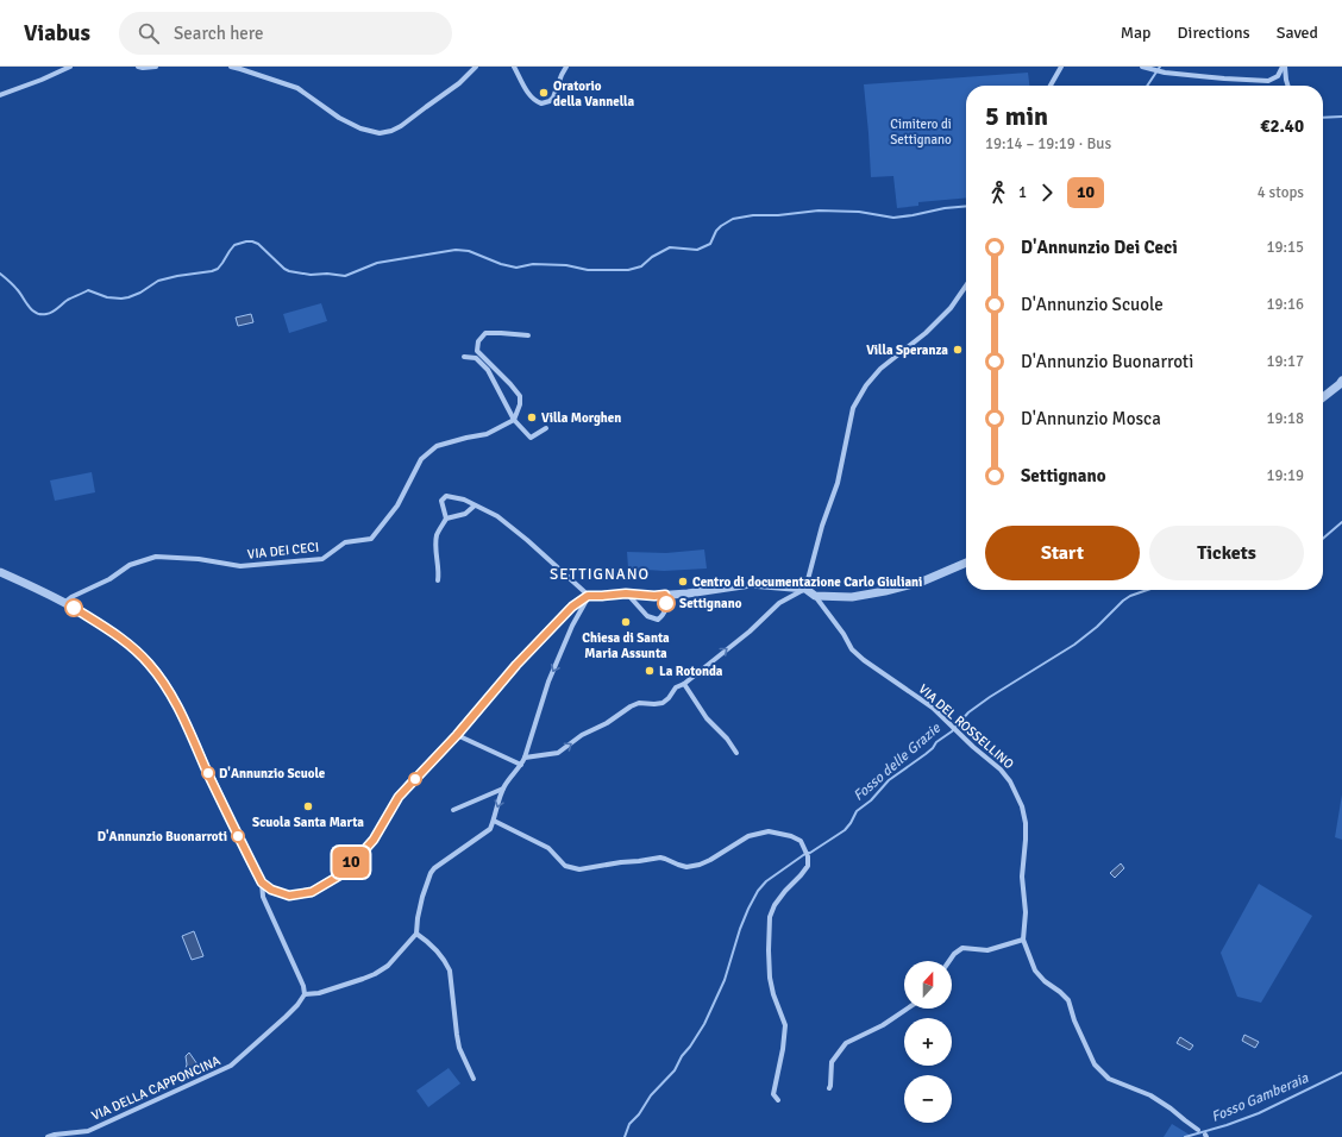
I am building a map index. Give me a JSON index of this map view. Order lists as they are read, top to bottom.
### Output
{
  "streets": {
    "street": ["VIA DEI CECI", "VIA DEL ROSSELLINO", "VIA DELLA CAPPONCINA"]
  },
  "districts": ["SETTIGNANO"],
  "water": ["Fosso delle Grazie", "Fosso Gamberaia"],
  "parks": ["Cimitero di Settignano"],
  "places": [
    "Oratorio della Vannella",
    "Villa Speranza",
    "Villa Morghen",
    "Centro di documentazione Carlo Giuliani",
    "Settignano",
    "Chiesa di Santa Maria Assunta",
    "La Rotonda",
    "D'Annunzio Scuole",
    "Scuola Santa Marta",
    "D'Annunzio Buonarroti"
  ],
  "lines": ["bus line 10"],
  "north": "top",
  "page": {
    "header": "Viabus",
    "search": "Search here",
    "nav": ["Map", "Directions", "Saved"],
    "on_map": "10",
    "heading": ["5 min", "19:14 – 19:19 · Bus", "€2.40"],
    "legs": ["1", "10", "4 stops"],
    "list": [
      {
        "name": "D'Annunzio Dei Ceci",
        "value": "19:15"
      },
      {
        "name": "D'Annunzio Scuole",
        "value": "19:16"
      },
      {
        "name": "D'Annunzio Buonarroti",
        "value": "19:17"
      },
      {
        "name": "D'Annunzio Mosca",
        "value": "19:18"
      },
      {
        "name": "Settignano",
        "value": "19:19"
      }
    ],
    "buttons": ["Start", "Tickets"],
    "map_buttons": ["+", "−"]
  }
}
